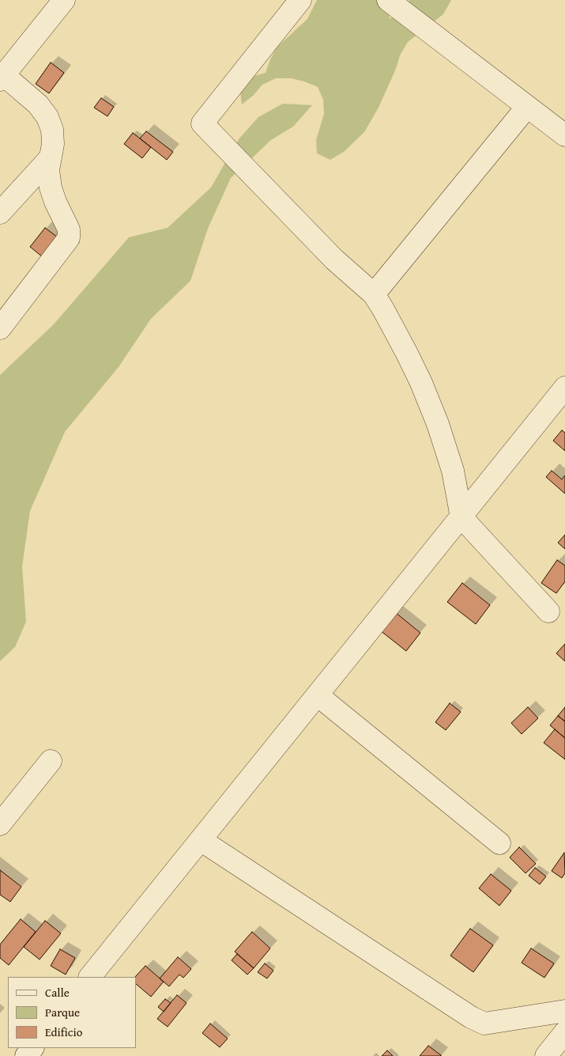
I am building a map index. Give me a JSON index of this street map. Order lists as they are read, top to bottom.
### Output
{
  "legend": ["Calle", "Parque", "Edificio"]
}
